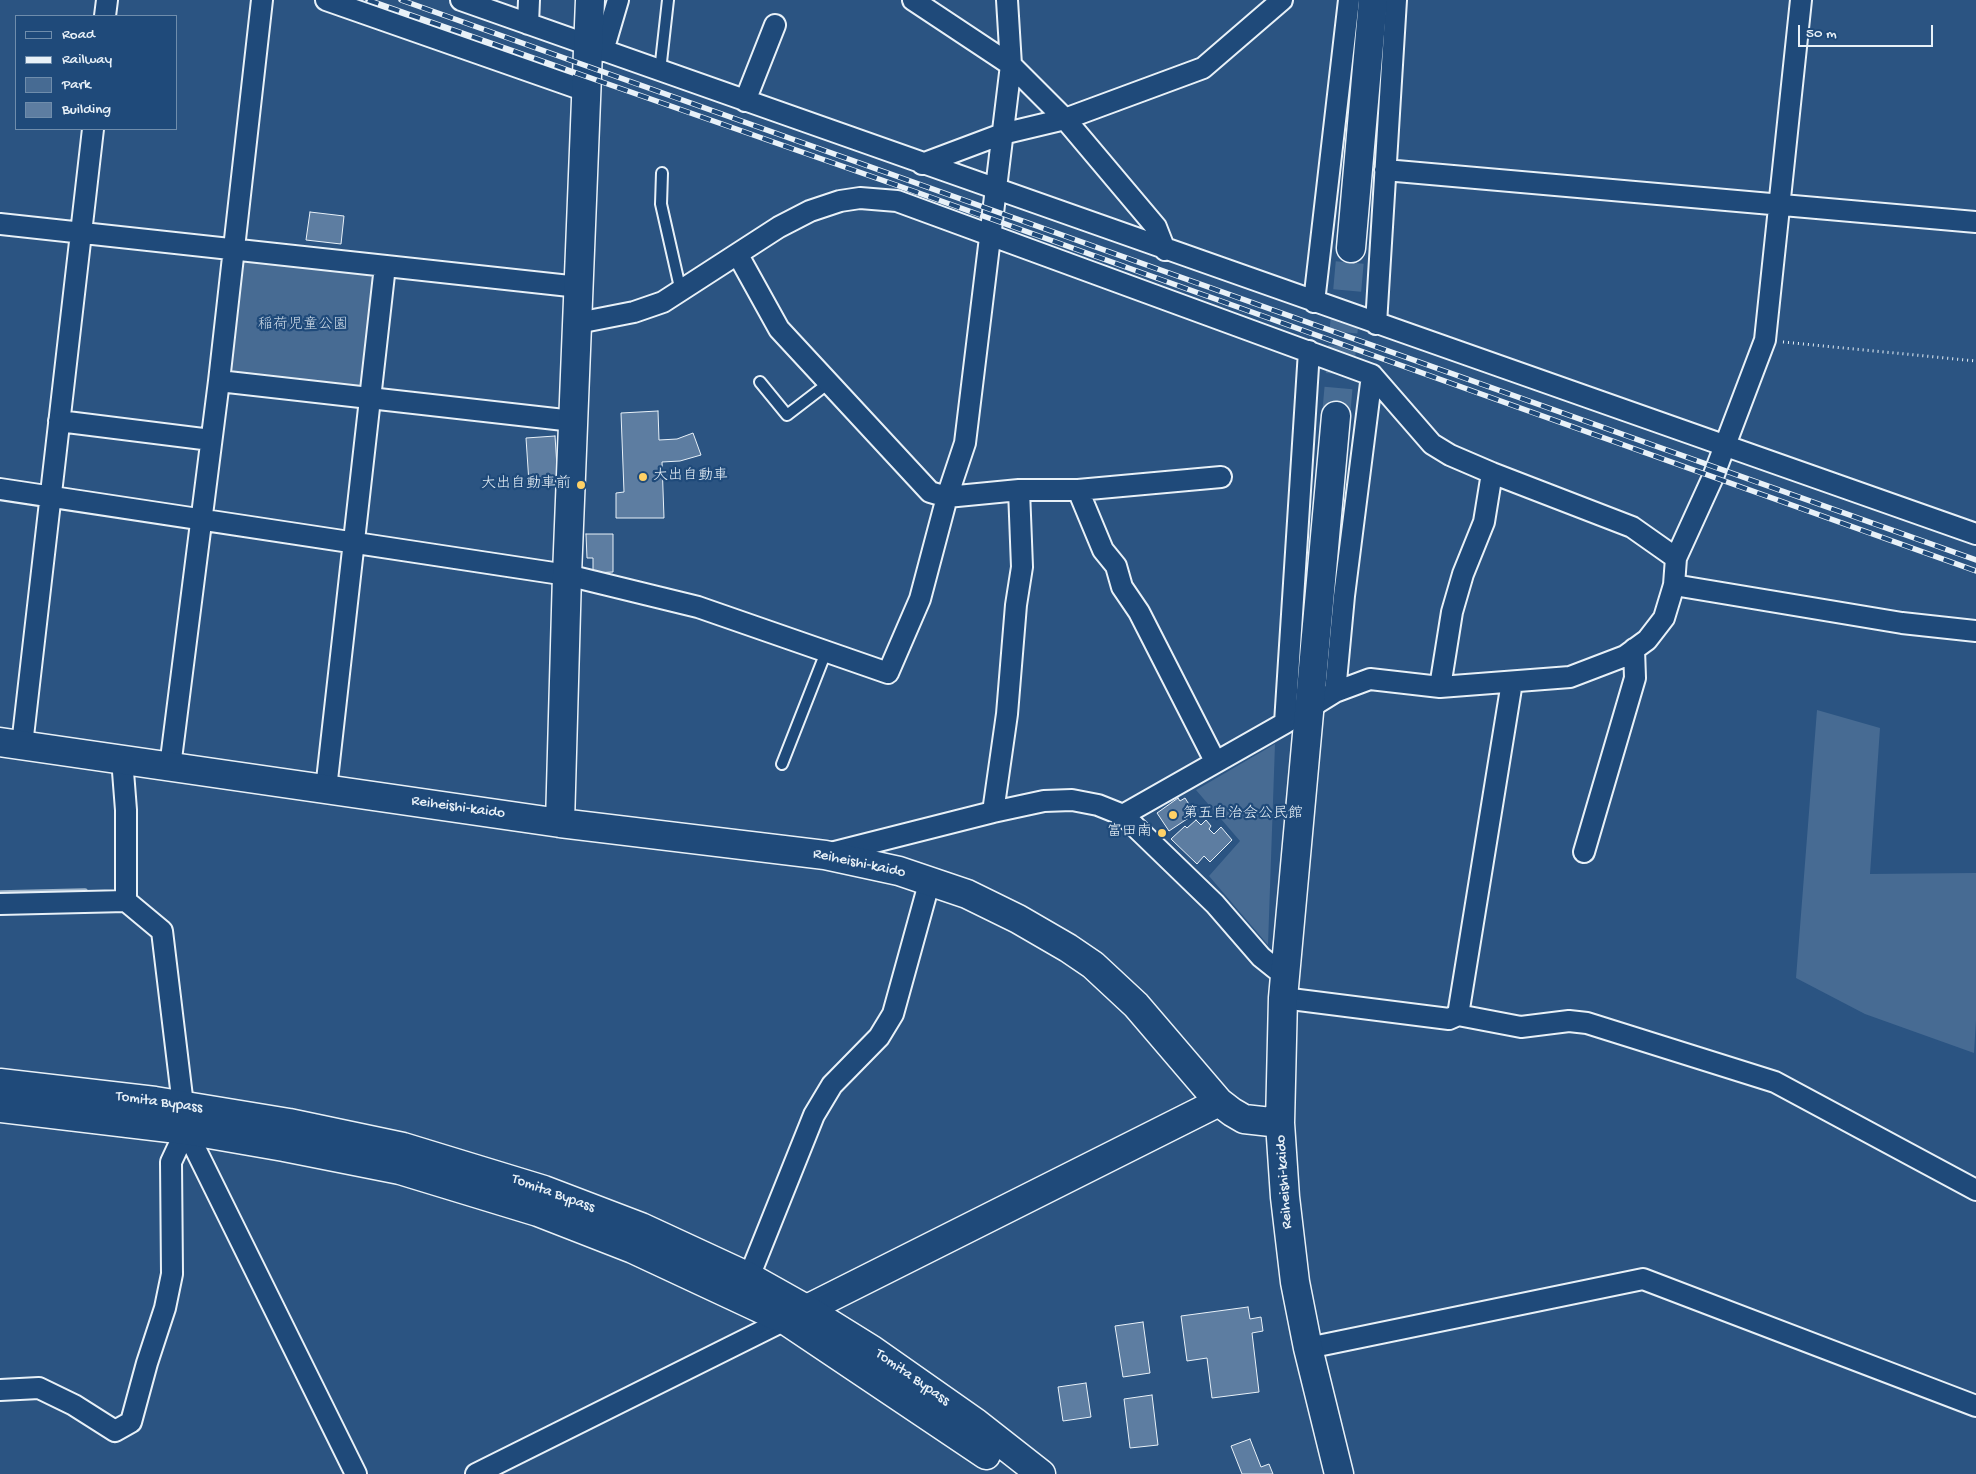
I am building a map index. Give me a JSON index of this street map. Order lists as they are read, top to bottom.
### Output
{
  "streets": {
    "street": ["Reiheishi-kaido", "Tomita Bypass"]
  },
  "parks": ["稲荷児童公園"],
  "places": [
    "大出自動車",
    "大出自動車前",
    "第五自治会公民館",
    "富田南"
  ],
  "legend": [
    "Road",
    "Railway",
    "Park",
    "Building"
  ],
  "scale_bar": "50 m"
}
